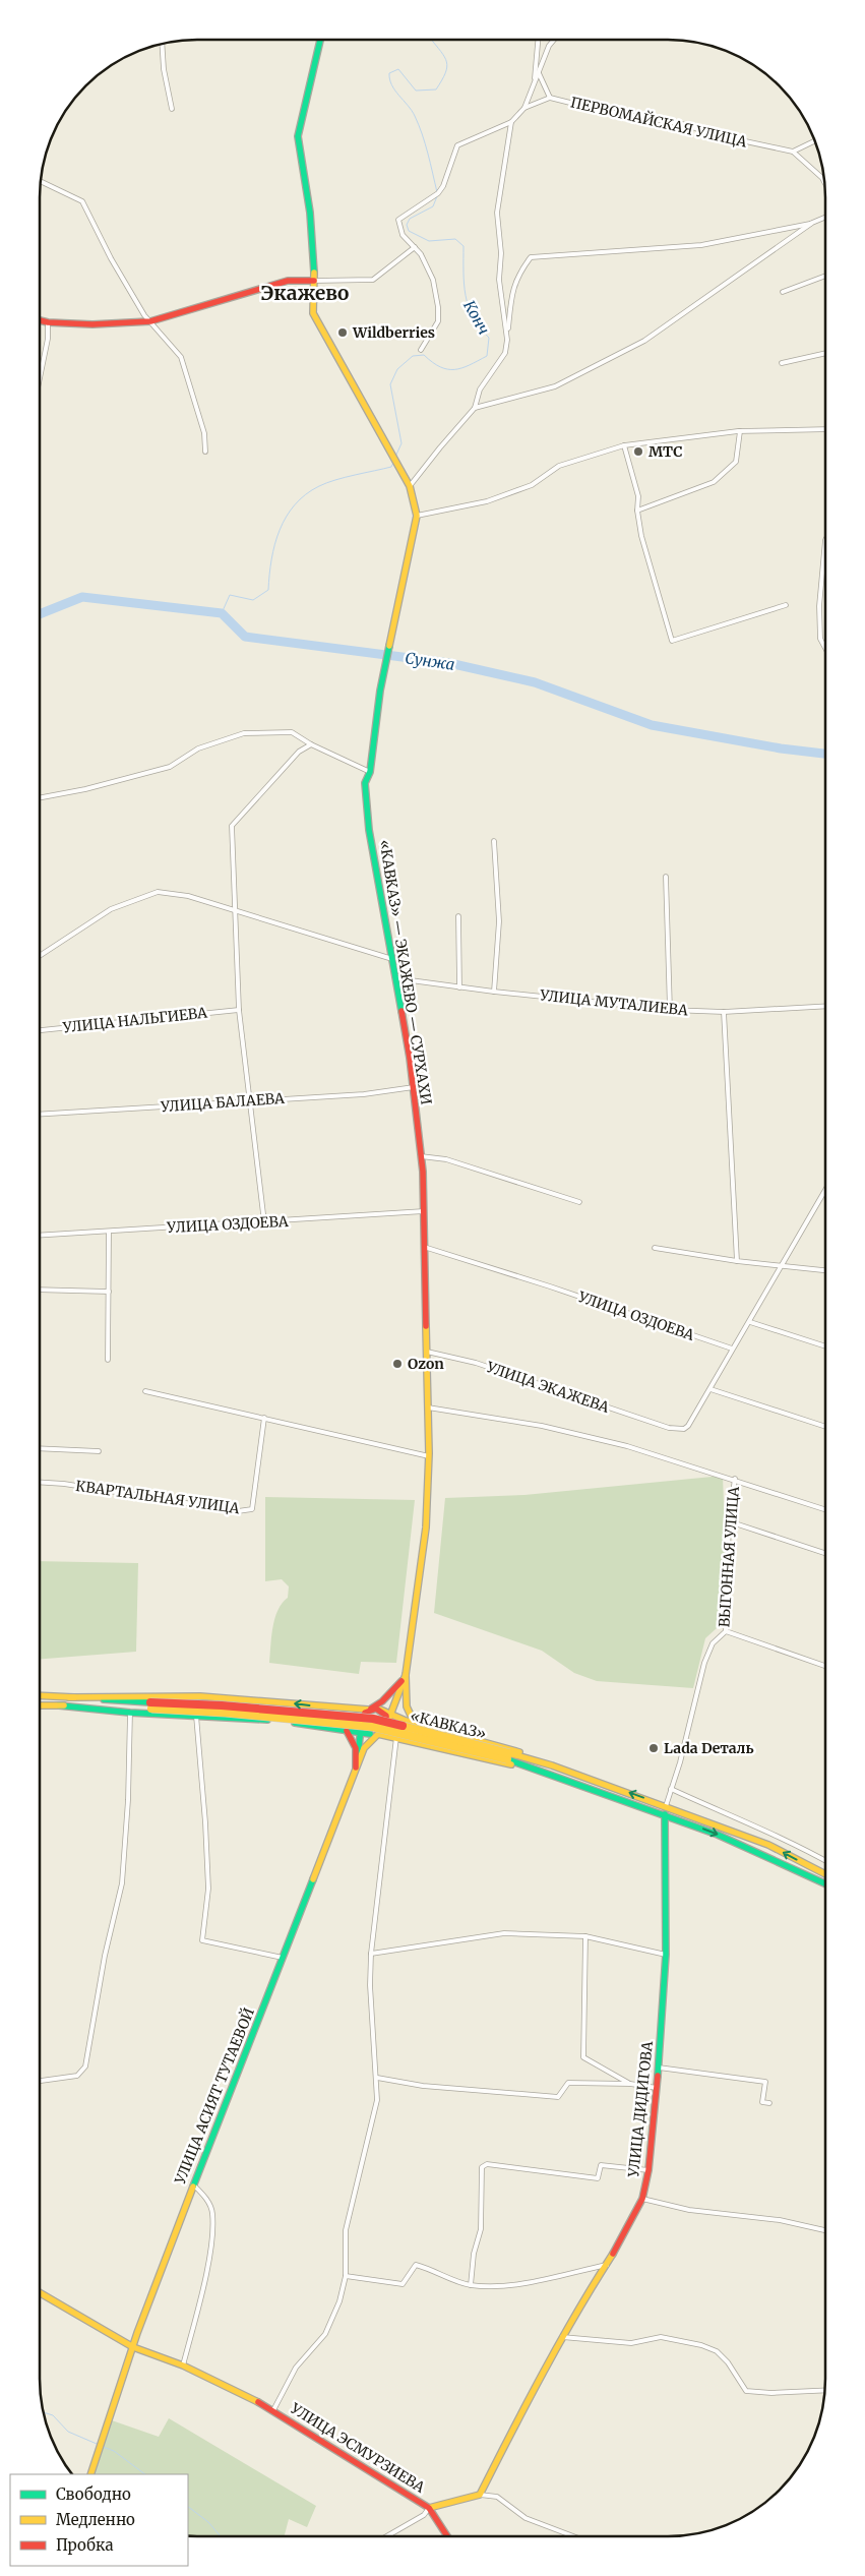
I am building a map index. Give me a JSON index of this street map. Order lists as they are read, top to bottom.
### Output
{
  "streets": {
    "main road": [
      "«КАВКАЗ» — ЭКАЖЕВО — СУРХАХИ",
      "«КАВКАЗ»",
      "УЛИЦА АСИЯТ ТУТАЕВОЙ",
      "УЛИЦА ДИДИГОВА",
      "УЛИЦА ЭСМУРЗИЕВА"
    ],
    "street": [
      "ПЕРВОМАЙСКАЯ УЛИЦА",
      "УЛИЦА МУТАЛИЕВА",
      "УЛИЦА НАЛЬГИЕВА",
      "УЛИЦА БАЛАЕВА",
      "УЛИЦА ОЗДОЕВА",
      "УЛИЦА ЭКАЖЕВА",
      "КВАРТАЛЬНАЯ УЛИЦА",
      "ВЫГОННАЯ УЛИЦА"
    ]
  },
  "crossings": [
    ["«КАВКАЗ» — ЭКАЖЕВО — СУРХАХИ", "УЛИЦА МУТАЛИЕВА"],
    ["«КАВКАЗ» — ЭКАЖЕВО — СУРХАХИ", "УЛИЦА БАЛАЕВА"],
    ["«КАВКАЗ» — ЭКАЖЕВО — СУРХАХИ", "УЛИЦА ОЗДОЕВА"],
    ["«КАВКАЗ» — ЭКАЖЕВО — СУРХАХИ", "УЛИЦА ЭКАЖЕВА"],
    ["ВЫГОННАЯ УЛИЦА", "«КАВКАЗ»"],
    ["ВЫГОННАЯ УЛИЦА", "УЛИЦА ДИДИГОВА"],
    ["«КАВКАЗ»", "УЛИЦА АСИЯТ ТУТАЕВОЙ"],
    ["«КАВКАЗ»", "УЛИЦА ДИДИГОВА"],
    ["УЛИЦА АСИЯТ ТУТАЕВОЙ", "УЛИЦА ЭСМУРЗИЕВА"]
  ],
  "districts": ["Экажево"],
  "water": ["Конч", "Сунжа"],
  "places": [
    "Wildberries",
    "МТС",
    "Ozon",
    "Lada Dеталь"
  ],
  "legend": ["Свободно", "Медленно", "Пробка"]
}
